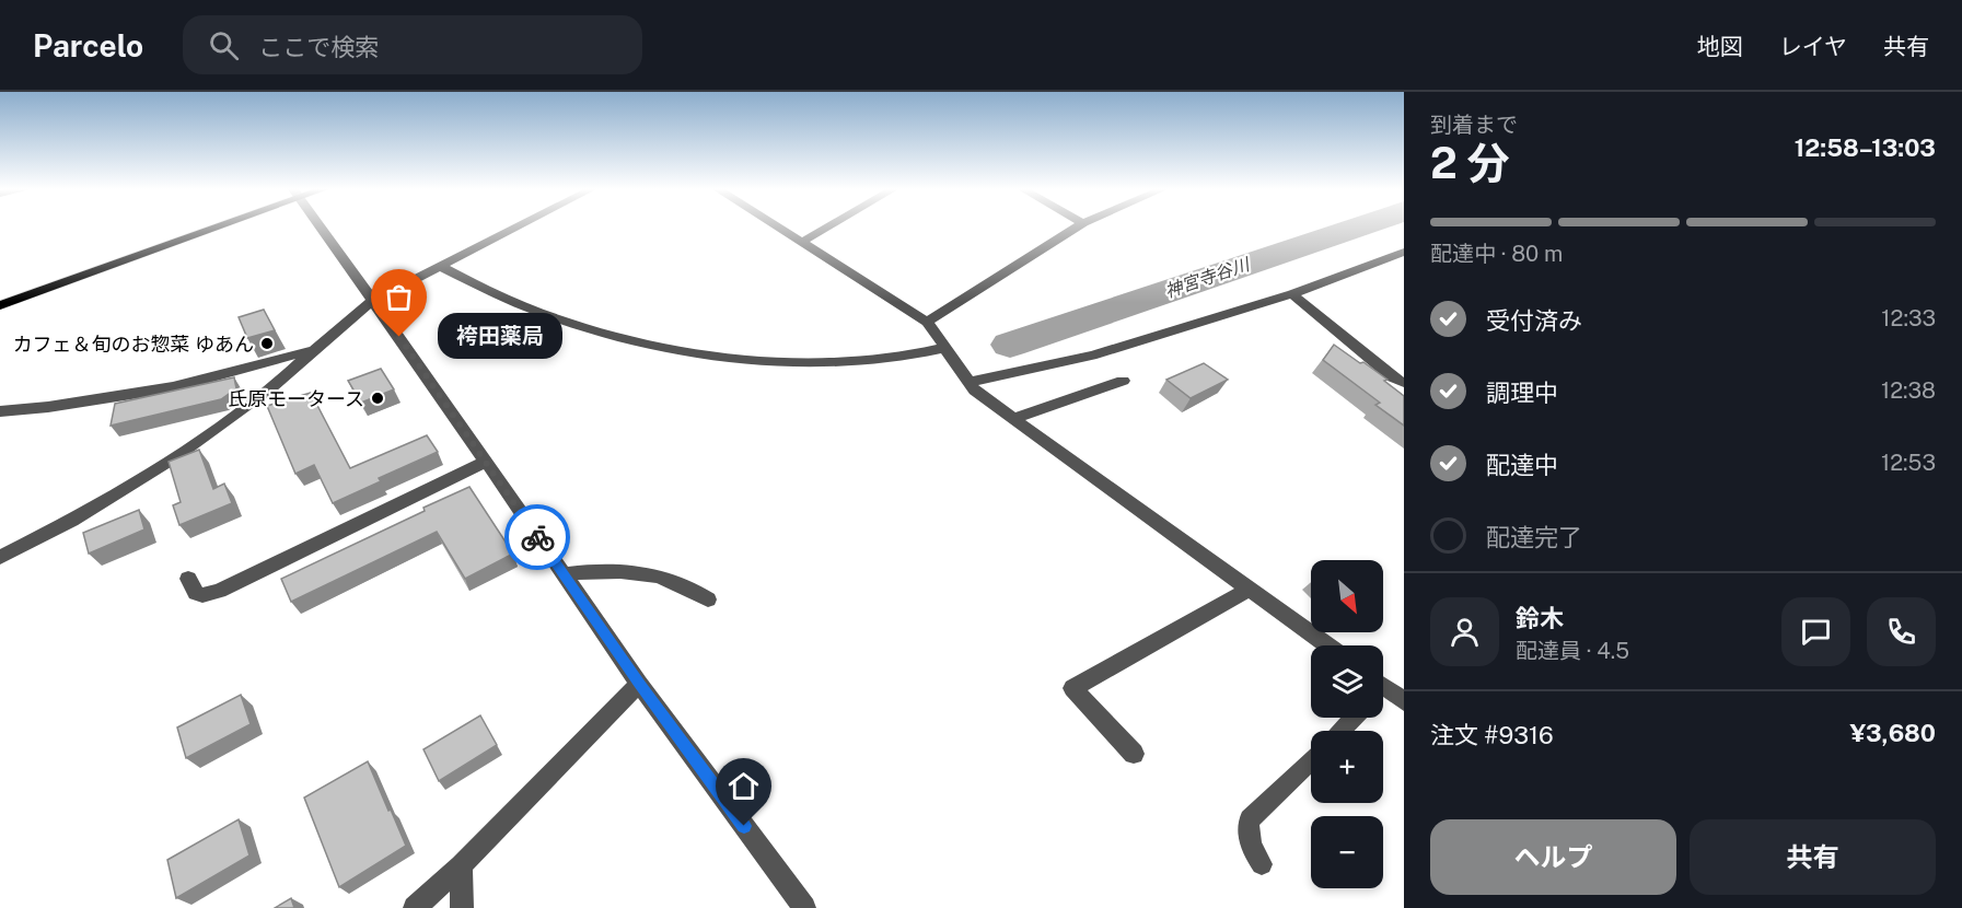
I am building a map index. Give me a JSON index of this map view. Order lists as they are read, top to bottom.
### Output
{
  "water": ["神宮寺谷川"],
  "places": ["袴田薬局", "カフェ＆旬のお惣菜 ゆあん", "氏原モータース"],
  "north": "bottom right",
  "page": {
    "header": "Parcelo",
    "search": "ここで検索",
    "nav": ["地図", "レイヤ", "共有"],
    "heading": ["2 分", "到着まで", "12:58–13:03"],
    "panel": [
      "鈴木",
      "配達員 · 4.5",
      "注文 #9316",
      "¥3,680"
    ],
    "bar": "配達中 · 80 m",
    "list": [
      ["受付済み", "12:33"],
      ["調理中", "12:38"],
      ["配達中", "12:53"],
      "配達完了"
    ],
    "bubble": "袴田薬局",
    "map_buttons": ["+", "−"],
    "buttons": ["ヘルプ", "共有"]
  }
}
